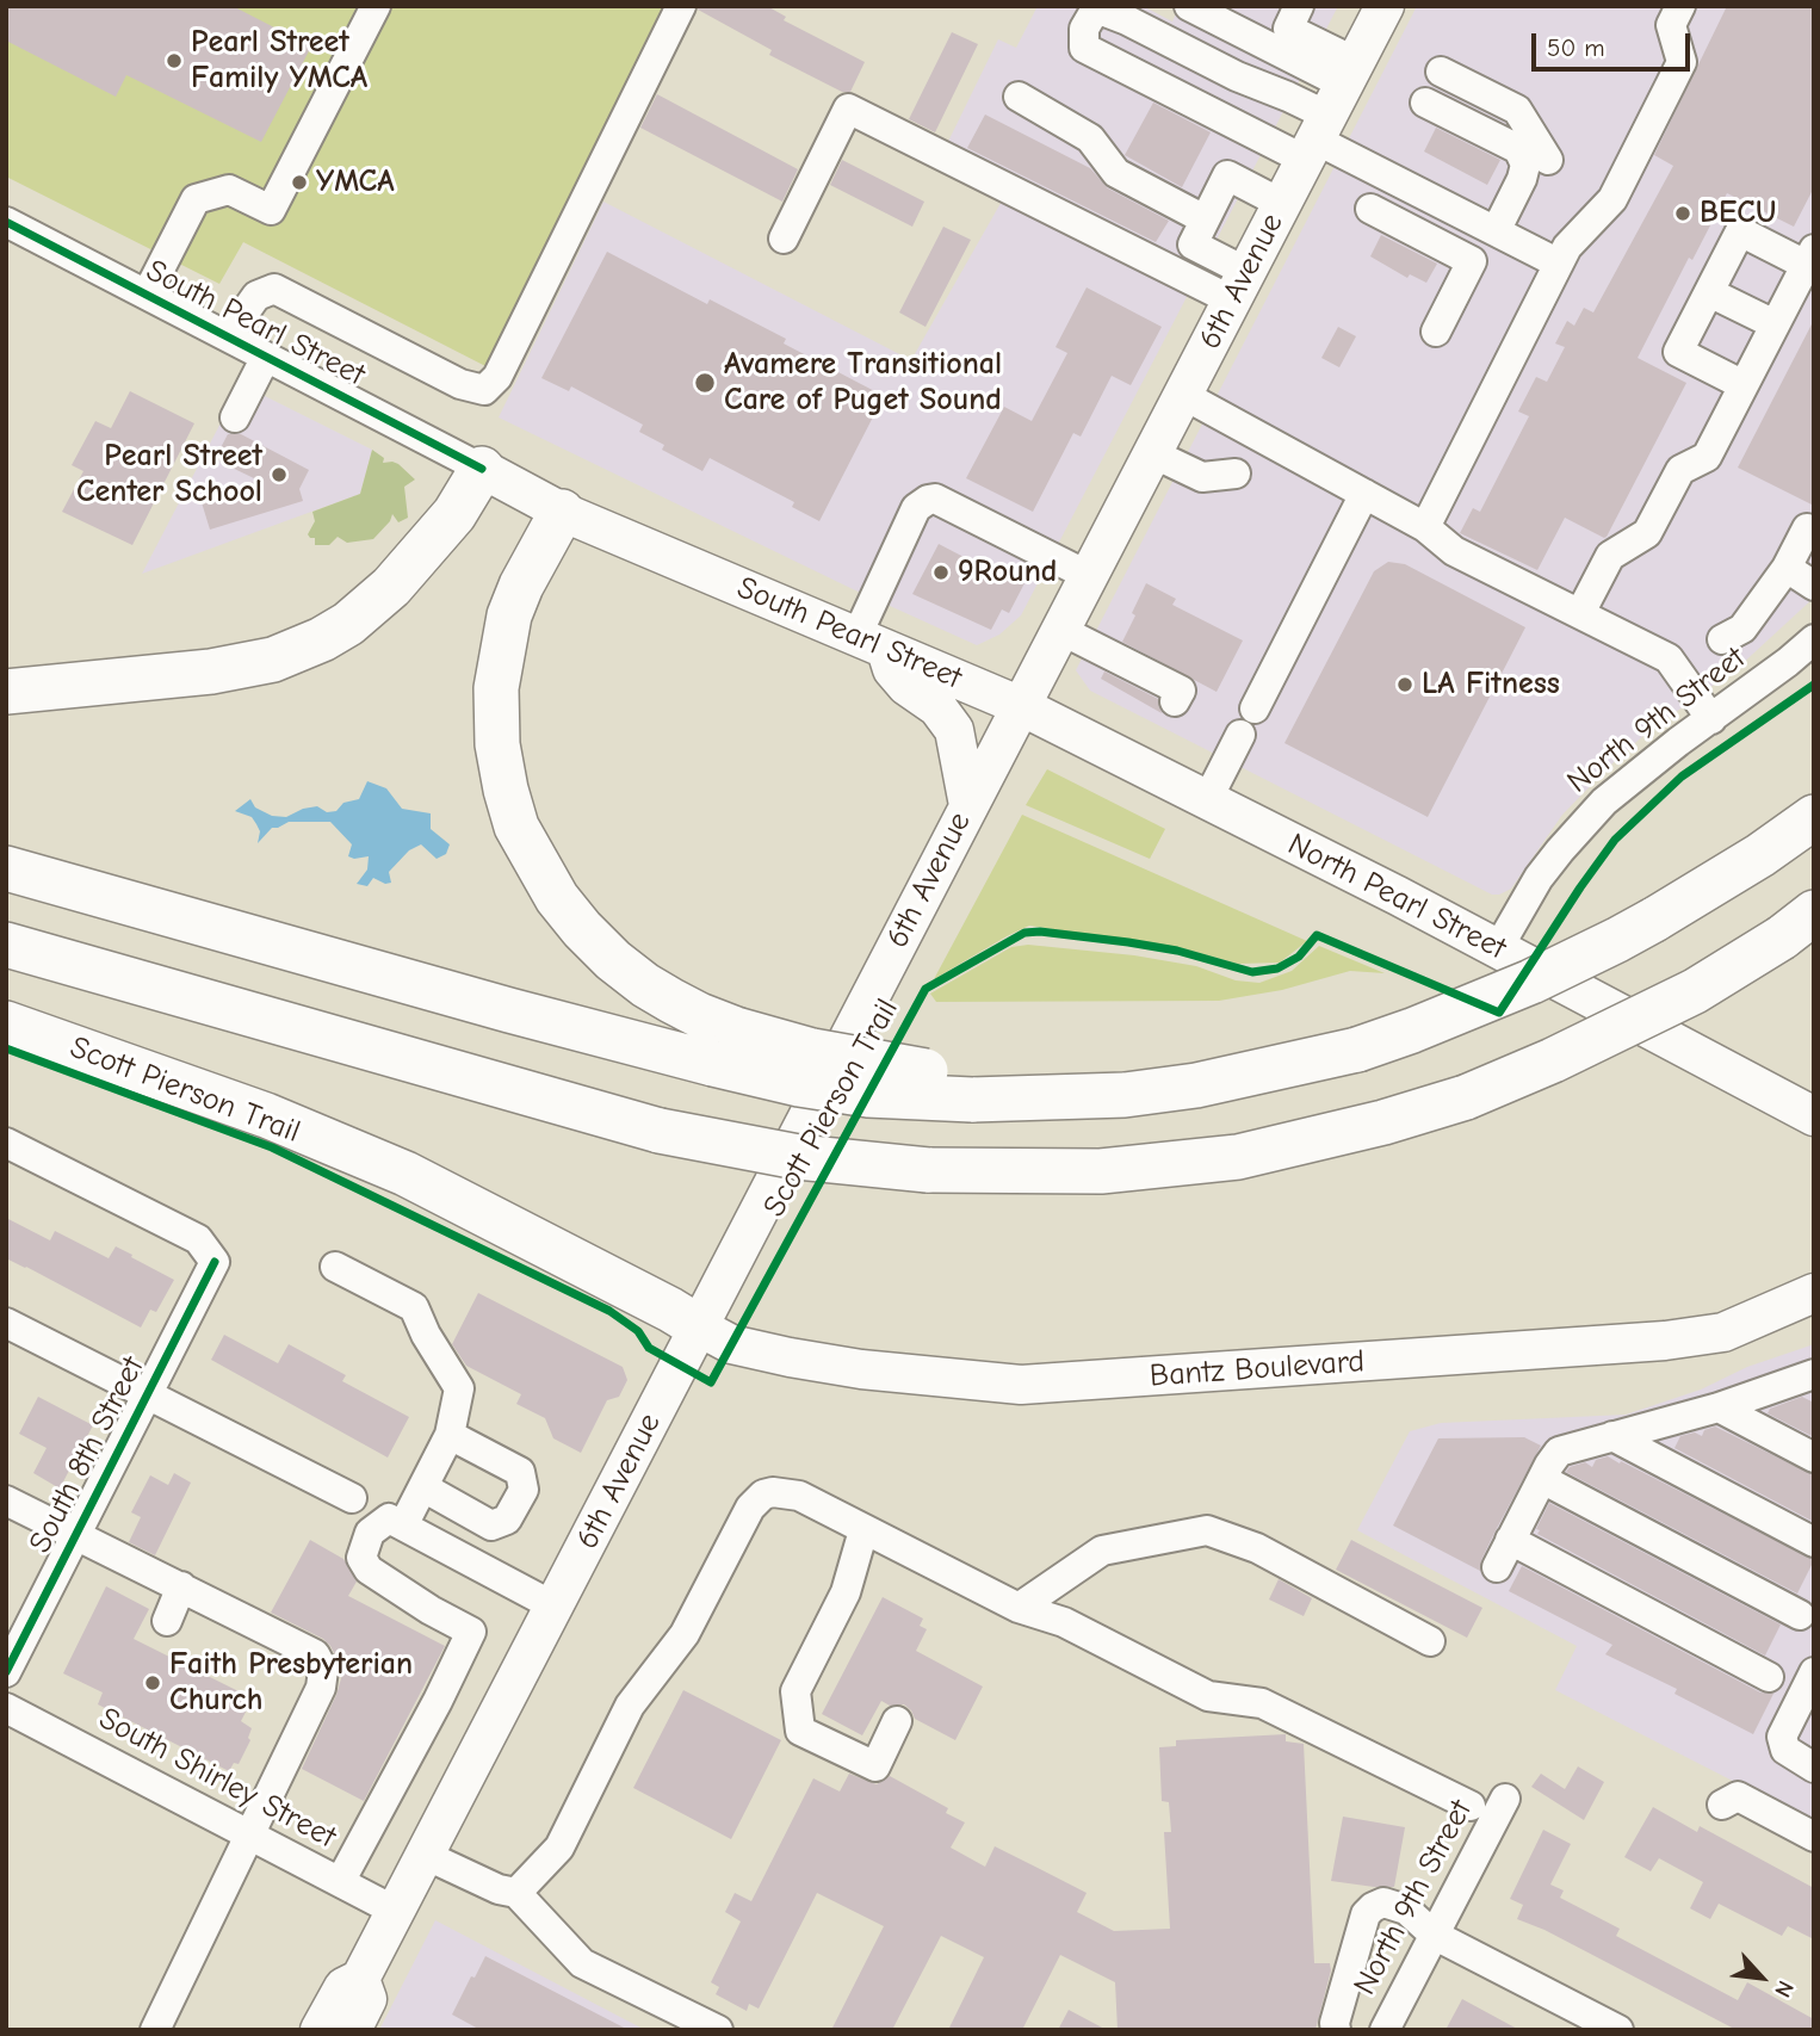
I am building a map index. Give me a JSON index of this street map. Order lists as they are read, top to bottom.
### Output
{
  "streets": {
    "main road": [
      "6th Avenue",
      "South Pearl Street",
      "North Pearl Street",
      "Bantz Boulevard"
    ],
    "street": ["North 9th Street", "South 8th Street", "South Shirley Street"],
    "cycle path": ["Scott Pierson Trail"]
  },
  "crossings": [
    ["6th Avenue", "South Pearl Street"],
    ["6th Avenue", "North Pearl Street"],
    ["6th Avenue", "Bantz Boulevard"],
    ["6th Avenue", "South Shirley Street"],
    ["South Pearl Street", "North Pearl Street"],
    ["North 9th Street", "North Pearl Street"]
  ],
  "places": [
    "Pearl Street Family YMCA",
    "YMCA",
    "BECU",
    "Avamere Transitional Care of Puget Sound",
    "Pearl Street Center School",
    "9Round",
    "LA Fitness",
    "Faith Presbyterian Church"
  ],
  "scale_bar": "50 m",
  "north": "bottom right"
}
